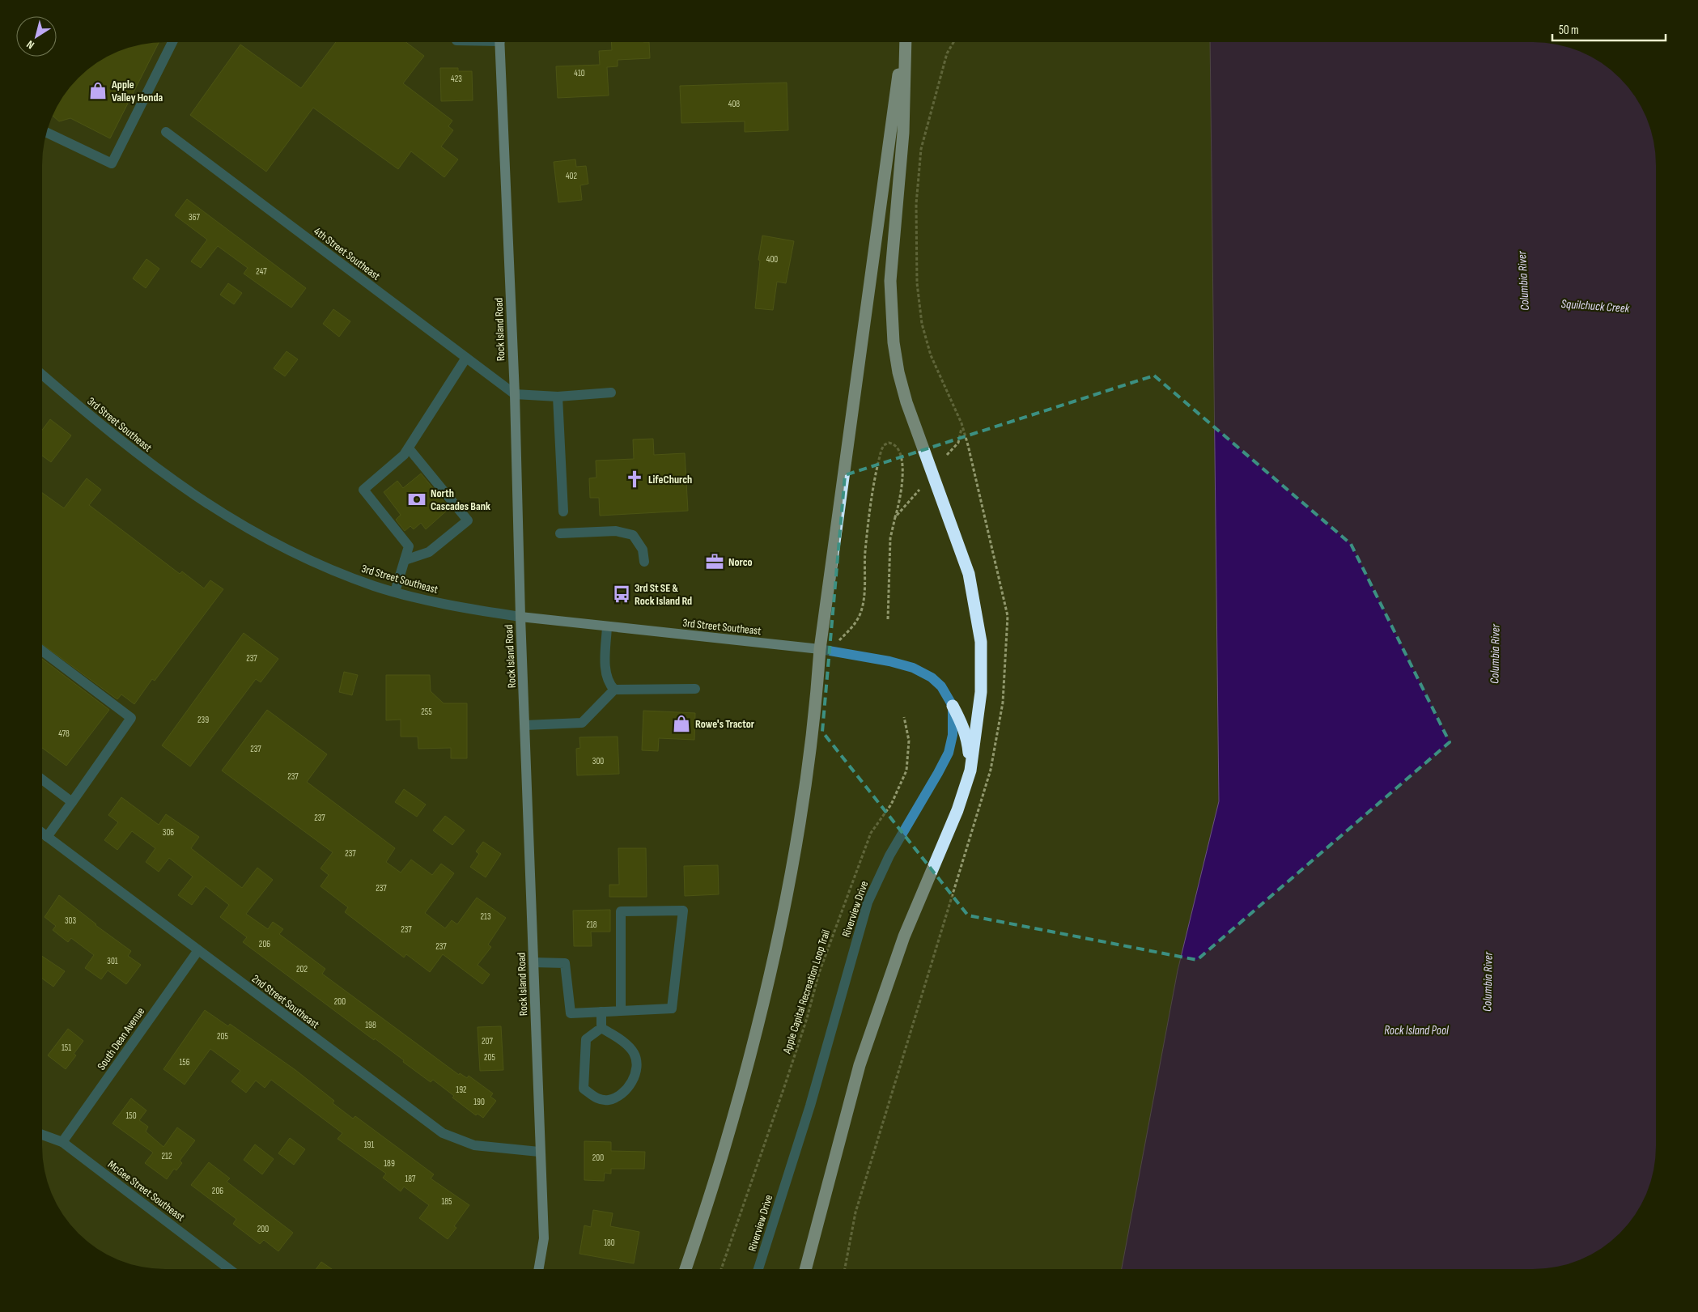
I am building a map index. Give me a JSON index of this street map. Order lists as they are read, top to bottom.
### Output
{
  "streets": {
    "main road": ["Rock Island Road", "3rd Street Southeast"],
    "street": [
      "4th Street Southeast",
      "Riverview Drive",
      "2nd Street Southeast",
      "South Dean Avenue",
      "McGee Street Southeast"
    ],
    "path": ["Apple Capital Recreation Loop Trail"]
  },
  "crossings": [
    ["4th Street Southeast", "Rock Island Road"],
    ["Rock Island Road", "3rd Street Southeast"],
    ["Rock Island Road", "2nd Street Southeast"],
    ["2nd Street Southeast", "South Dean Avenue"],
    ["South Dean Avenue", "McGee Street Southeast"]
  ],
  "water": ["Columbia River", "Squilchuck Creek", "Rock Island Pool"],
  "places": {
    "shop": ["Apple Valley Honda", "Rowe's Tractor"],
    "church": ["LifeChurch"],
    "bank": ["North Cascades Bank"],
    "office": ["Norco"],
    "bus stop": ["3rd St SE & Rock Island Rd"]
  },
  "house_numbers": [
    "410",
    "423",
    "408",
    "402",
    "367",
    "400",
    "247",
    "237",
    "255",
    "239",
    "478",
    "237",
    "300",
    "237",
    "237",
    "306",
    "237",
    "237",
    "213",
    "303",
    "218",
    "237",
    "206",
    "237",
    "301",
    "202",
    "200",
    "198",
    "205",
    "207",
    "151",
    "205",
    "156",
    "192",
    "190",
    "150",
    "191",
    "212",
    "200",
    "189",
    "187",
    "206",
    "185",
    "200",
    "180"
  ],
  "scale_bar": "50 m",
  "north": "bottom left"
}
